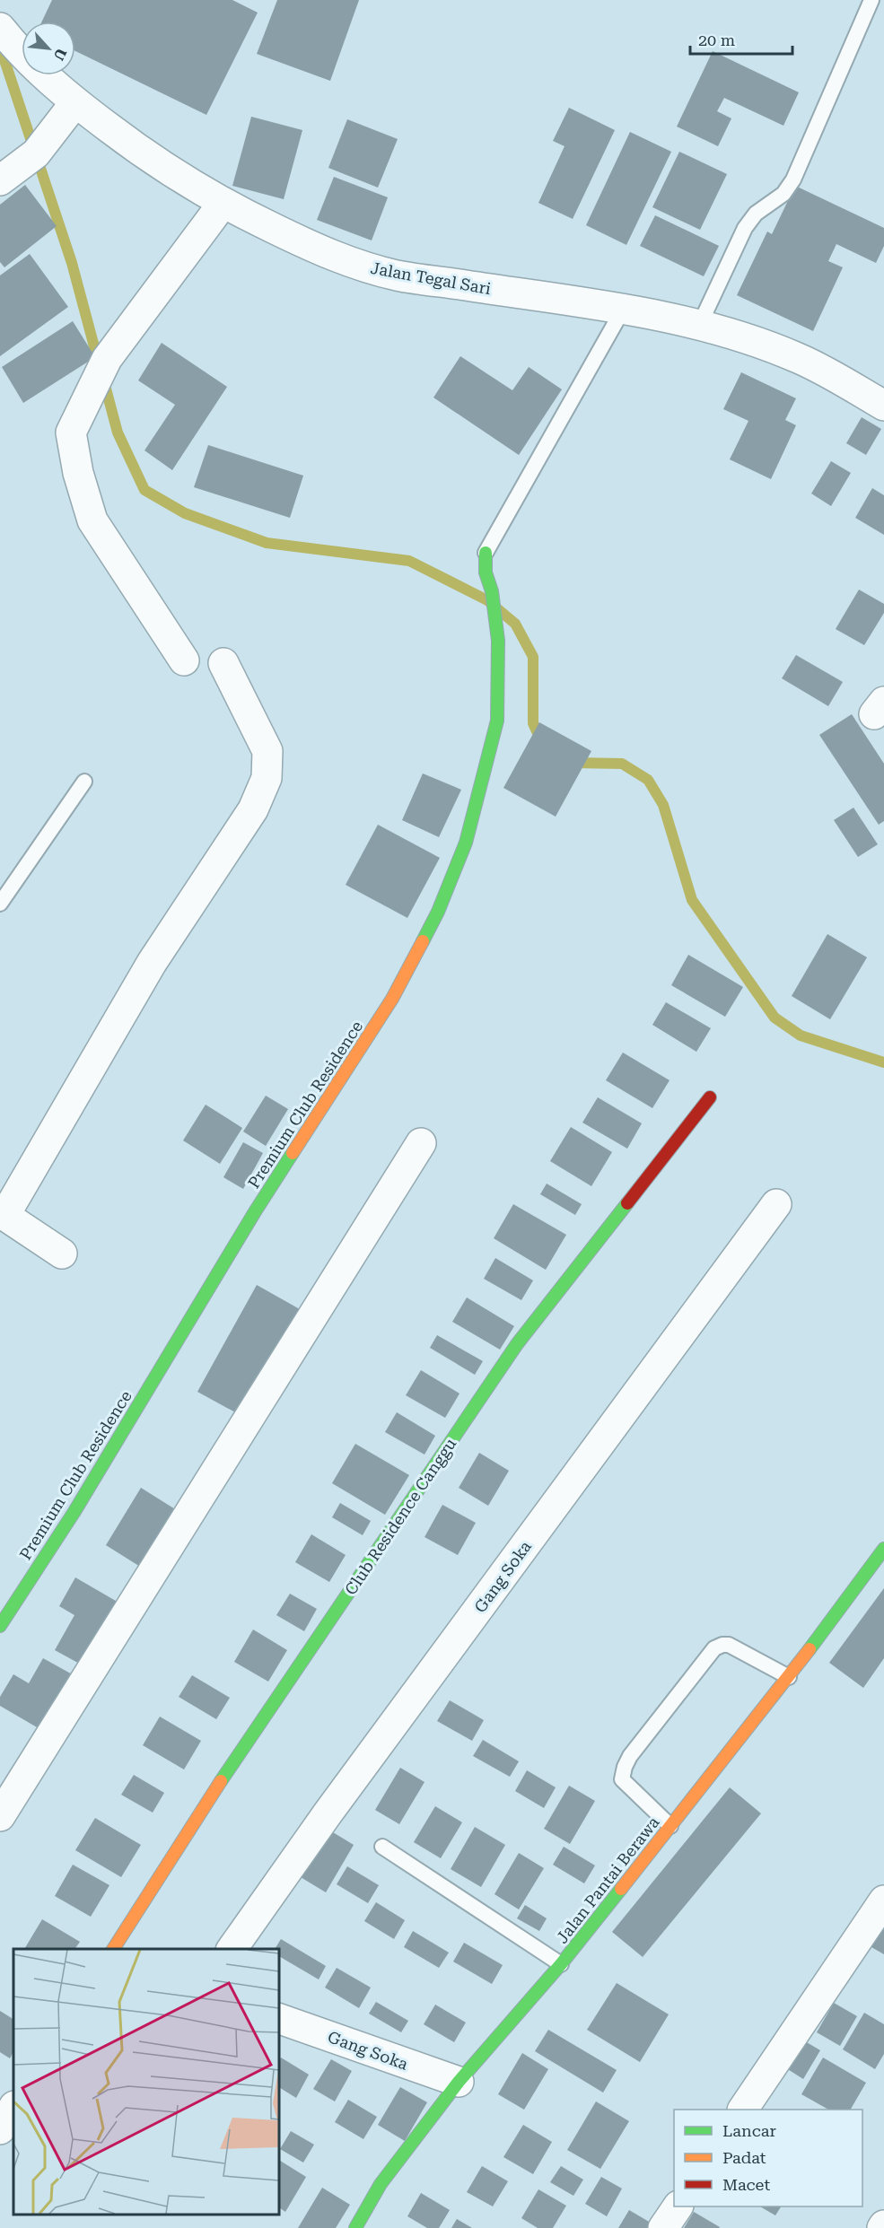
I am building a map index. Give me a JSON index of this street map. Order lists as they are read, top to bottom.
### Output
{
  "streets": {
    "street": [
      "Jalan Tegal Sari",
      "Premium Club Residence",
      "Club Residence Canggu",
      "Gang Soka",
      "Jalan Pantai Berawa"
    ]
  },
  "crossings": [
    ["Gang Soka", "Jalan Pantai Berawa"]
  ],
  "legend": ["Lancar", "Padat", "Macet"],
  "scale_bar": "20 m",
  "north": "bottom right"
}
